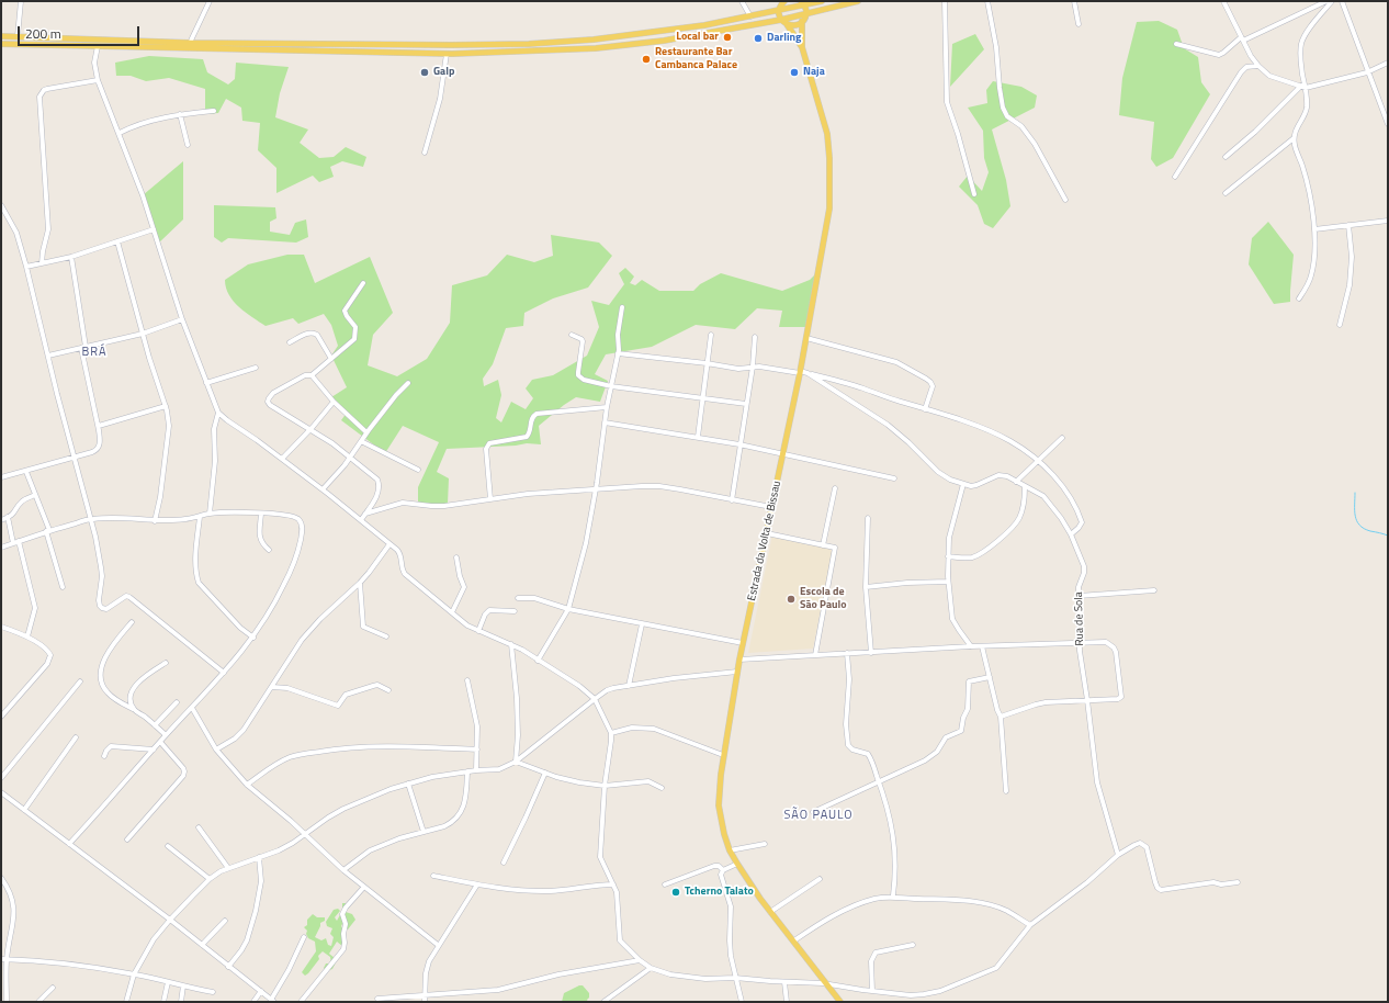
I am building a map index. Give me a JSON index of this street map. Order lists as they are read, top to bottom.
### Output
{
  "streets": {
    "main road": ["Estrada da Volta de Bissau"],
    "street": ["Rua de Sola"]
  },
  "districts": ["BRÁ", "SÃO PAULO"],
  "places": [
    "Local bar",
    "Darling",
    "Restaurante Bar Cambanca Palace",
    "Galp",
    "Naja",
    "Escola de São Paulo",
    "Tcherno Talato"
  ],
  "scale_bar": "200 m"
}
